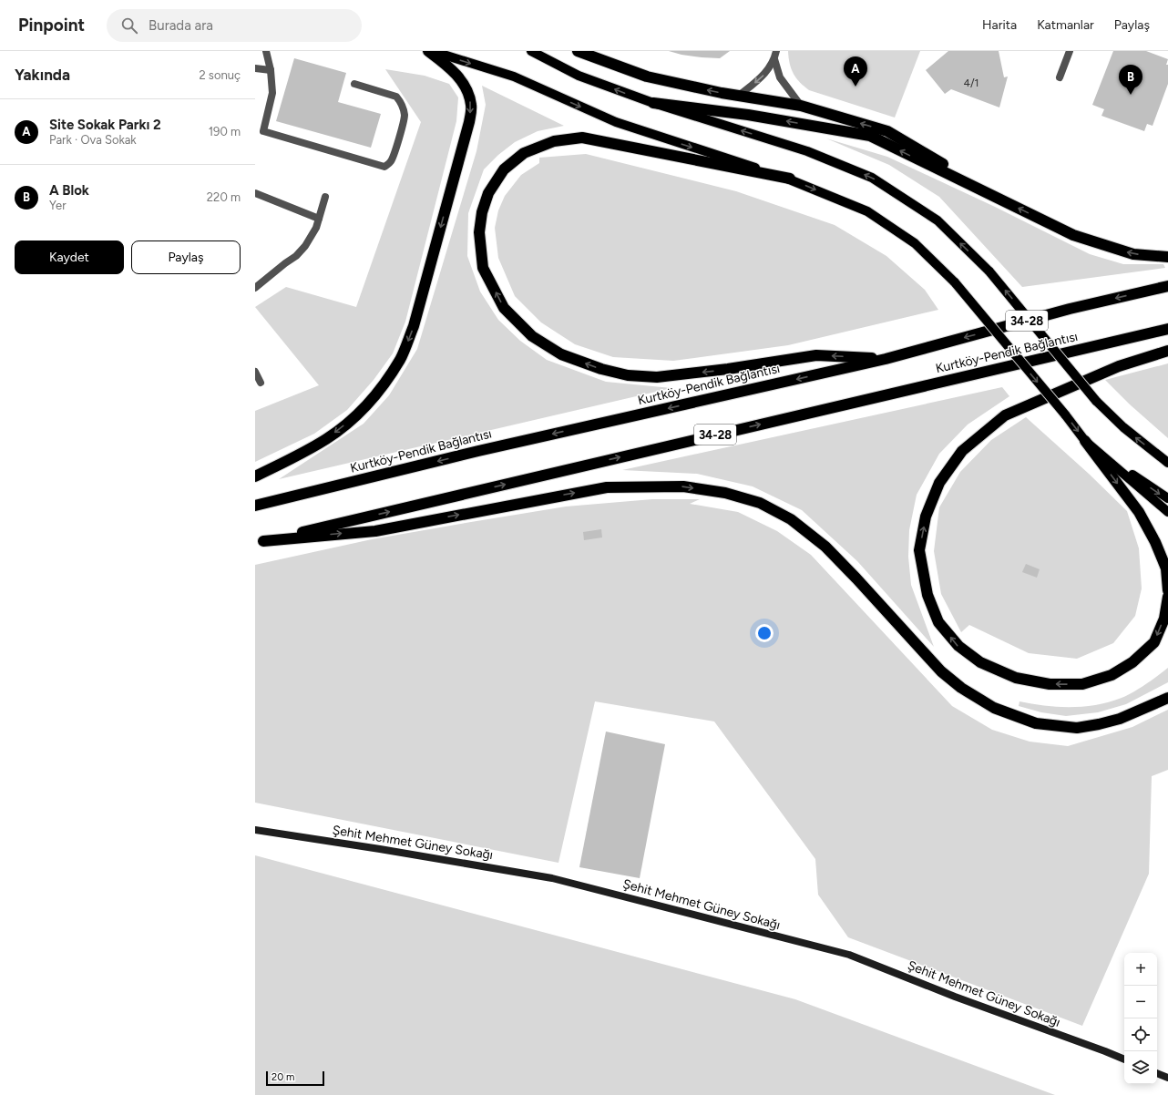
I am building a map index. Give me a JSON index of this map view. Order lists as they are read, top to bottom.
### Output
{
  "streets": {
    "highway": ["34-28", "Kurtköy-Pendik Bağlantısı"],
    "street": ["Şehit Mehmet Güney Sokağı"]
  },
  "house_numbers": ["4/1"],
  "scale_bar": "20 m",
  "page": {
    "header": "Pinpoint",
    "search": "Burada ara",
    "nav": ["Harita", "Katmanlar", "Paylaş"],
    "heading": ["Yakında", "2 sonuç"],
    "pins": ["A", "B"],
    "list": [
      {
        "mark": "A",
        "name": "Site Sokak Parkı 2",
        "note": "Park · Ova Sokak",
        "value": "190 m"
      },
      {
        "mark": "B",
        "name": "A Blok",
        "note": "Yer",
        "value": "220 m"
      }
    ],
    "buttons": ["Kaydet", "Paylaş"],
    "map_buttons": ["+", "−"],
    "scale": "20 m"
  }
}
